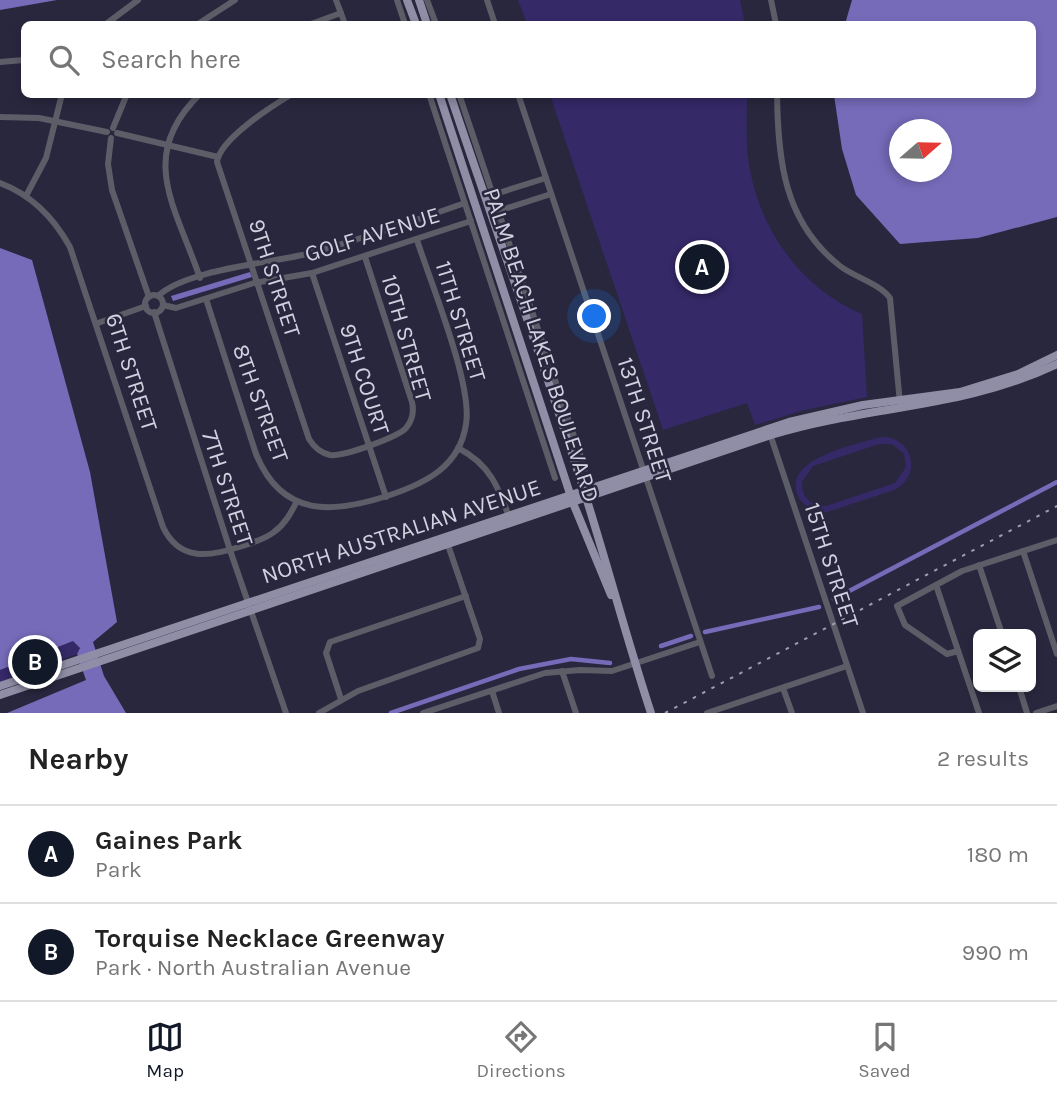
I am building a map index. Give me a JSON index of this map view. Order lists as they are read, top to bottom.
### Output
{
  "streets": {
    "main road": ["PALM BEACH LAKES BOULEVARD", "NORTH AUSTRALIAN AVENUE"],
    "street": [
      "GOLF AVENUE",
      "9TH STREET",
      "11TH STREET",
      "10TH STREET",
      "6TH STREET",
      "9TH COURT",
      "8TH STREET",
      "13TH STREET",
      "7TH STREET",
      "15TH STREET"
    ]
  },
  "crossings": [
    ["GOLF AVENUE", "9TH STREET"],
    ["GOLF AVENUE", "11TH STREET"],
    ["GOLF AVENUE", "10TH STREET"],
    ["GOLF AVENUE", "9TH COURT"],
    ["GOLF AVENUE", "8TH STREET"],
    ["GOLF AVENUE", "7TH STREET"],
    ["9TH STREET", "10TH STREET"],
    ["9TH STREET", "9TH COURT"],
    ["11TH STREET", "9TH COURT"],
    ["11TH STREET", "8TH STREET"],
    ["10TH STREET", "9TH COURT"],
    ["PALM BEACH LAKES BOULEVARD", "NORTH AUSTRALIAN AVENUE"],
    ["6TH STREET", "8TH STREET"],
    ["6TH STREET", "7TH STREET"],
    ["9TH COURT", "8TH STREET"],
    ["13TH STREET", "NORTH AUSTRALIAN AVENUE"],
    ["7TH STREET", "NORTH AUSTRALIAN AVENUE"],
    ["NORTH AUSTRALIAN AVENUE", "15TH STREET"]
  ],
  "north": "right",
  "page": {
    "search": "Search here",
    "pins": ["A", "B"],
    "heading": ["Nearby", "2 results"],
    "list": [
      {
        "mark": "A",
        "name": "Gaines Park",
        "note": "Park",
        "value": "180 m"
      },
      {
        "mark": "B",
        "name": "Torquise Necklace Greenway",
        "note": "Park · North Australian Avenue",
        "value": "990 m"
      }
    ],
    "nav": ["Map", "Directions", "Saved"]
  }
}
